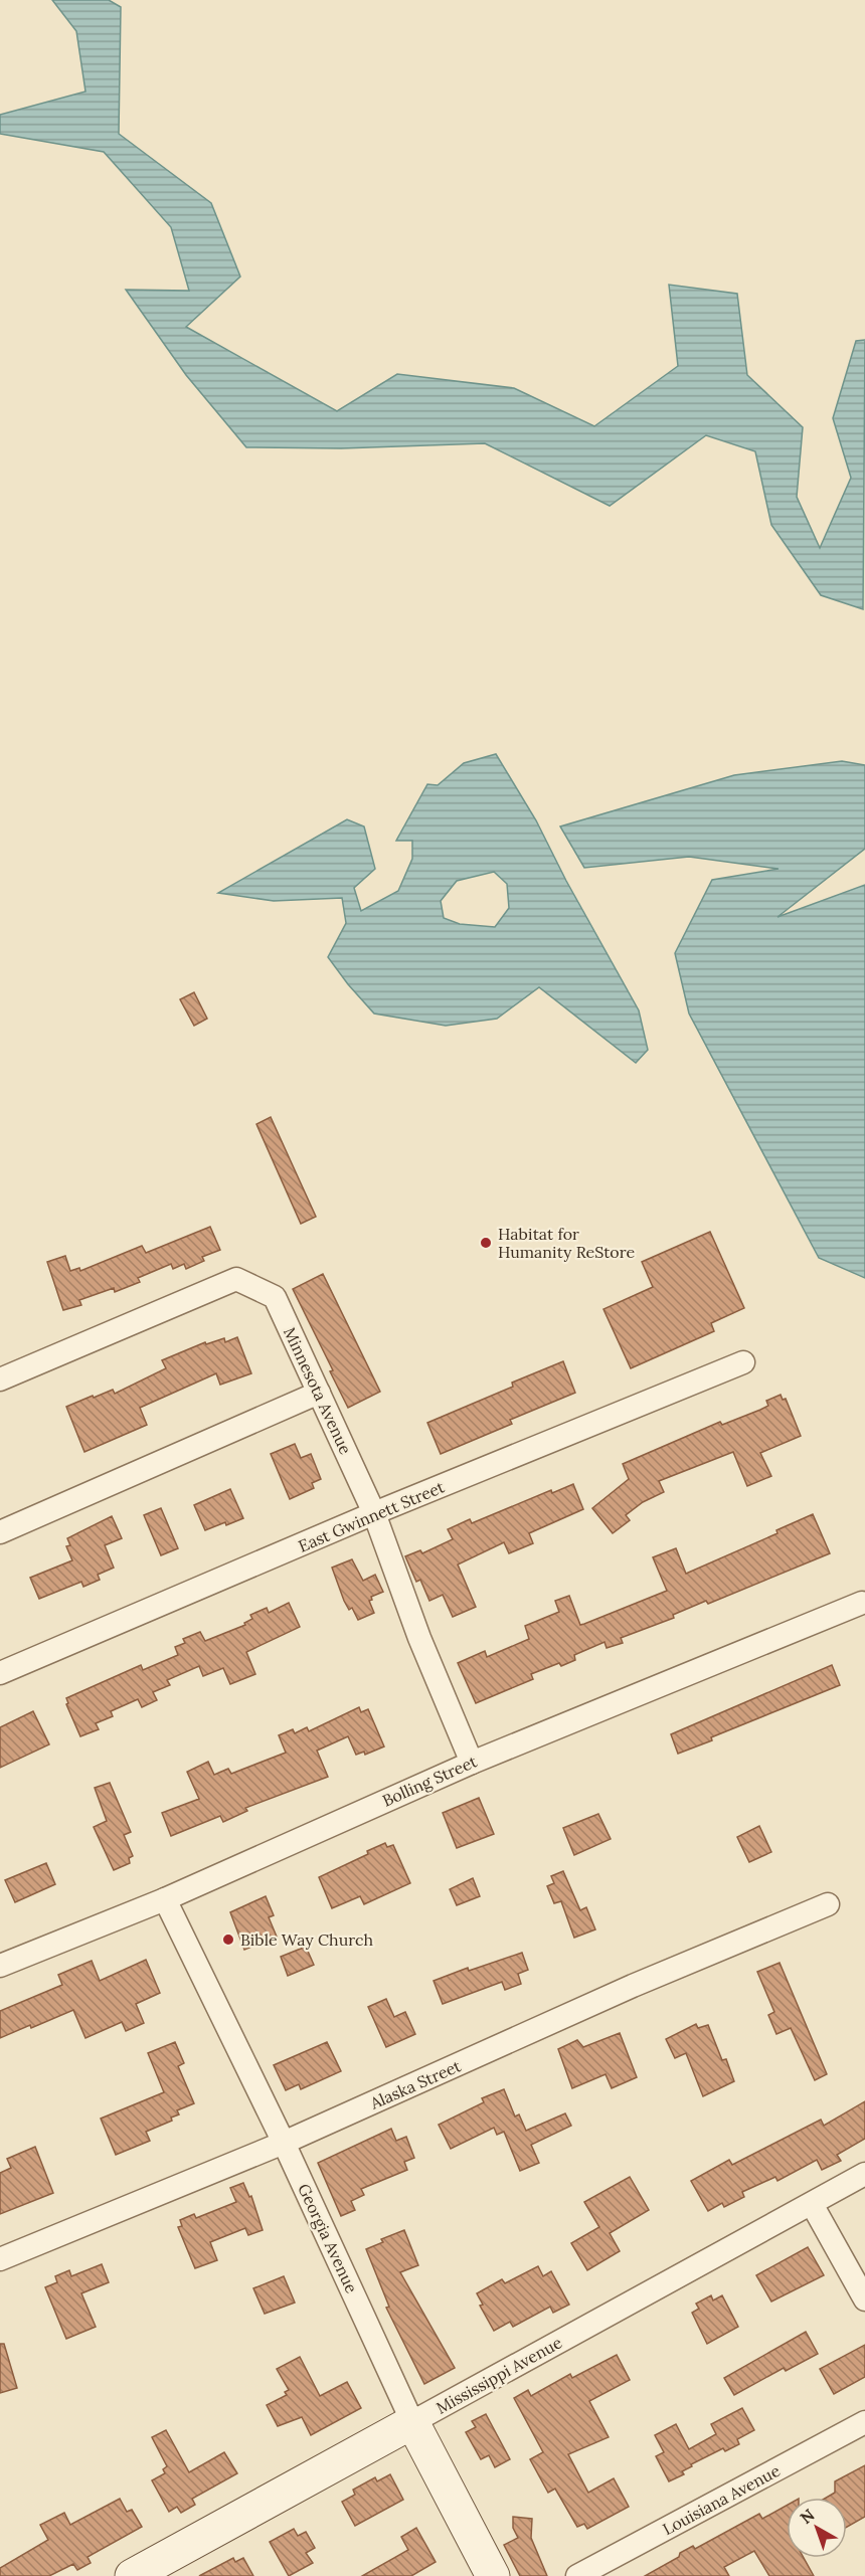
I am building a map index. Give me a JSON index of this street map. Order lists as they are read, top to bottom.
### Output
{
  "streets": {
    "street": [
      "Minnesota Avenue",
      "East Gwinnett Street",
      "Bolling Street",
      "Alaska Street",
      "Georgia Avenue",
      "Mississippi Avenue",
      "Louisiana Avenue"
    ]
  },
  "crossings": [
    ["Minnesota Avenue", "East Gwinnett Street"],
    ["Minnesota Avenue", "Bolling Street"],
    ["Bolling Street", "Georgia Avenue"],
    ["Alaska Street", "Georgia Avenue"],
    ["Georgia Avenue", "Mississippi Avenue"]
  ],
  "places": ["Habitat for Humanity ReStore", "Bible Way Church"],
  "north": "top left"
}
